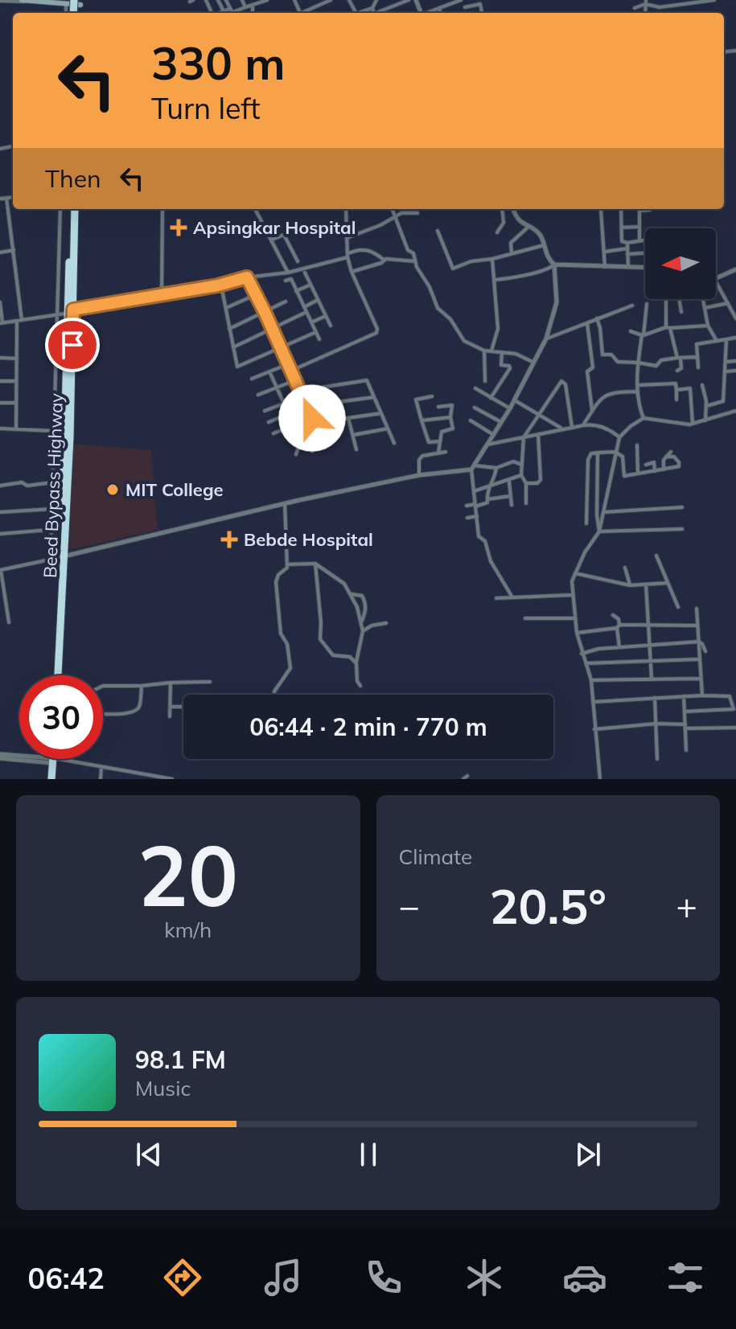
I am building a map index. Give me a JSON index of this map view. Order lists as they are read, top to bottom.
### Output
{
  "streets": {
    "highway": ["Beed Bypass Highway"]
  },
  "places": {
    "health": ["Apsingkar Hospital", "Bebde Hospital"],
    "other": ["MIT College"]
  },
  "north": "left",
  "page": {
    "turn": ["330 m", "Turn left"],
    "then": "Then",
    "limit": "30",
    "trip": "06:44 · 2 min · 770 m",
    "tile": [
      ["20", "km/h"],
      "Climate"
    ],
    "heat": ["−", "20.5°", "+"],
    "song": ["98.1 FM", "Music"],
    "tabs": "06:42"
  }
}
